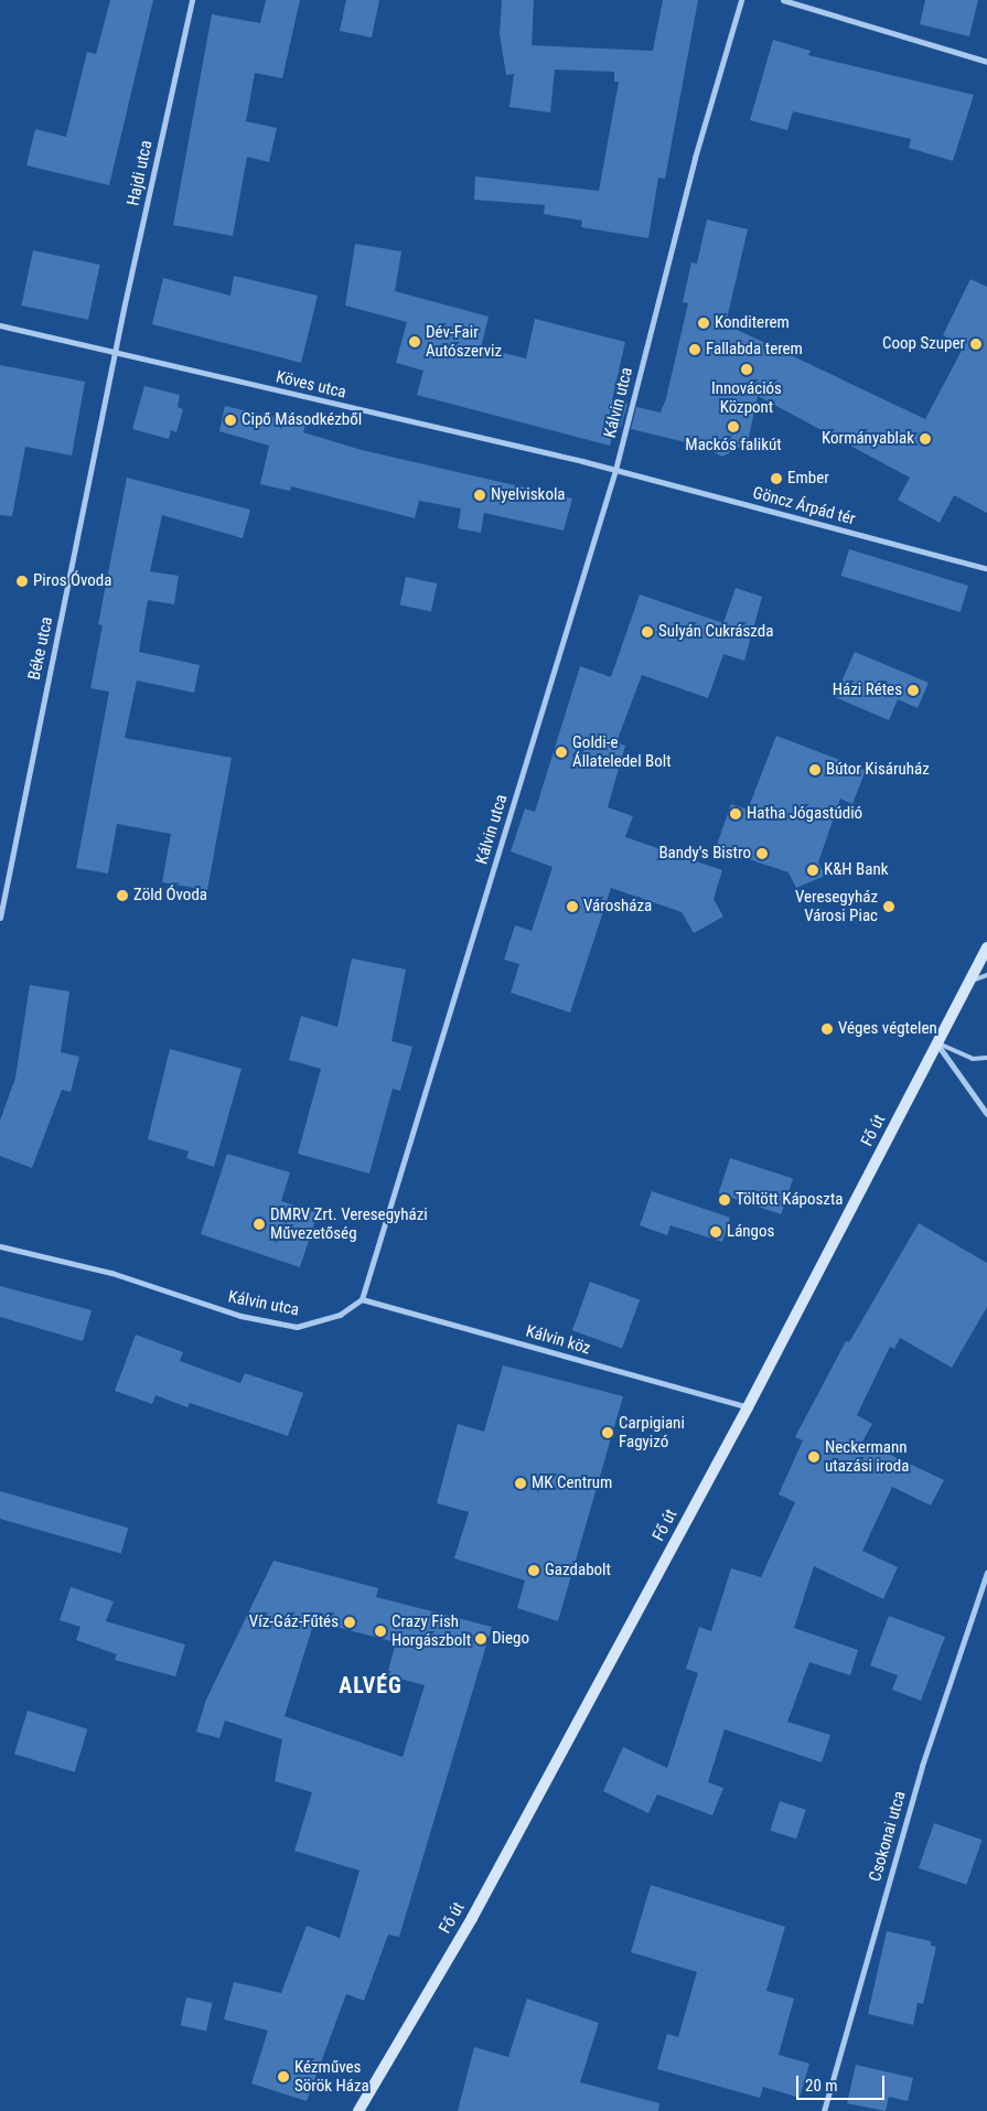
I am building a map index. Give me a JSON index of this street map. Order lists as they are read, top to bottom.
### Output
{
  "streets": {
    "main road": ["Fő út"],
    "street": [
      "Hajdi utca",
      "Köves utca",
      "Kálvin utca",
      "Göncz Árpád tér",
      "Béke utca",
      "Kálvin köz",
      "Csokonai utca"
    ]
  },
  "crossings": [
    ["Hajdi utca", "Köves utca"],
    ["Hajdi utca", "Béke utca"],
    ["Köves utca", "Kálvin utca"],
    ["Köves utca", "Göncz Árpád tér"],
    ["Köves utca", "Béke utca"],
    ["Kálvin utca", "Göncz Árpád tér"],
    ["Kálvin utca", "Kálvin köz"],
    ["Fő út", "Kálvin köz"]
  ],
  "districts": ["ALVÉG"],
  "places": [
    "Konditerem",
    "Dév-Fair Autószerviz",
    "Coop Szuper",
    "Fallabda terem",
    "Innovációs Központ",
    "Cipő Másodkézből",
    "Mackós falikút",
    "Kormányablak",
    "Ember",
    "Nyelviskola",
    "Piros Óvoda",
    "Sulyán Cukrászda",
    "Házi Rétes",
    "Goldi-e Állateledel Bolt",
    "Bútor Kisáruház",
    "Hatha Jógastúdió",
    "Bandy's Bistro",
    "K&H Bank",
    "Zöld Óvoda",
    "Városháza",
    "Veresegyház Városi Piac",
    "Véges végtelen",
    "Töltött Káposzta",
    "DMRV Zrt. Veresegyházi Művezetőség",
    "Lángos",
    "Carpigiani Fagyizó",
    "Neckermann utazási iroda",
    "MK Centrum",
    "Gazdabolt",
    "Víz-Gáz-Fűtés",
    "Crazy Fish Horgászbolt",
    "Diego",
    "Kézműves Sörök Háza"
  ],
  "scale_bar": "20 m"
}
